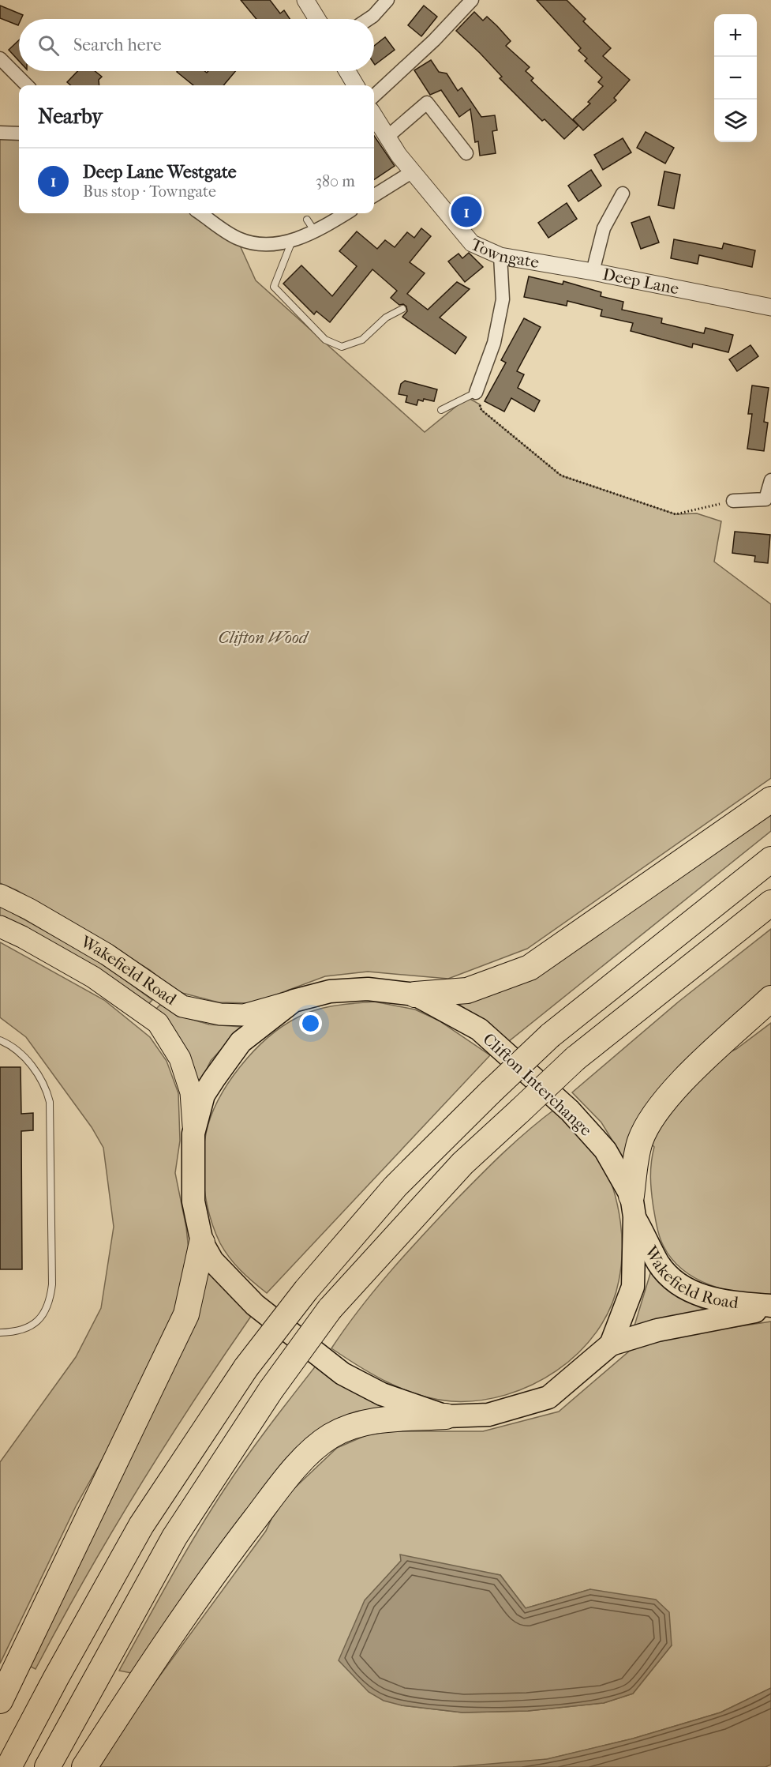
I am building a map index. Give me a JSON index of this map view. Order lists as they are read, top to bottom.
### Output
{
  "streets": {
    "highway": ["Wakefield Road", "Clifton Interchange"],
    "street": ["Towngate", "Deep Lane"]
  },
  "crossings": [
    ["Towngate", "Deep Lane"],
    ["Wakefield Road", "Clifton Interchange"]
  ],
  "parks": ["Clifton Wood"],
  "page": {
    "map_buttons": ["+", "−"],
    "search": "Search here",
    "heading": "Nearby",
    "list": [
      {
        "mark": "1",
        "name": "Deep Lane Westgate",
        "note": "Bus stop · Towngate",
        "value": "380 m"
      }
    ],
    "pins": "1"
  }
}
